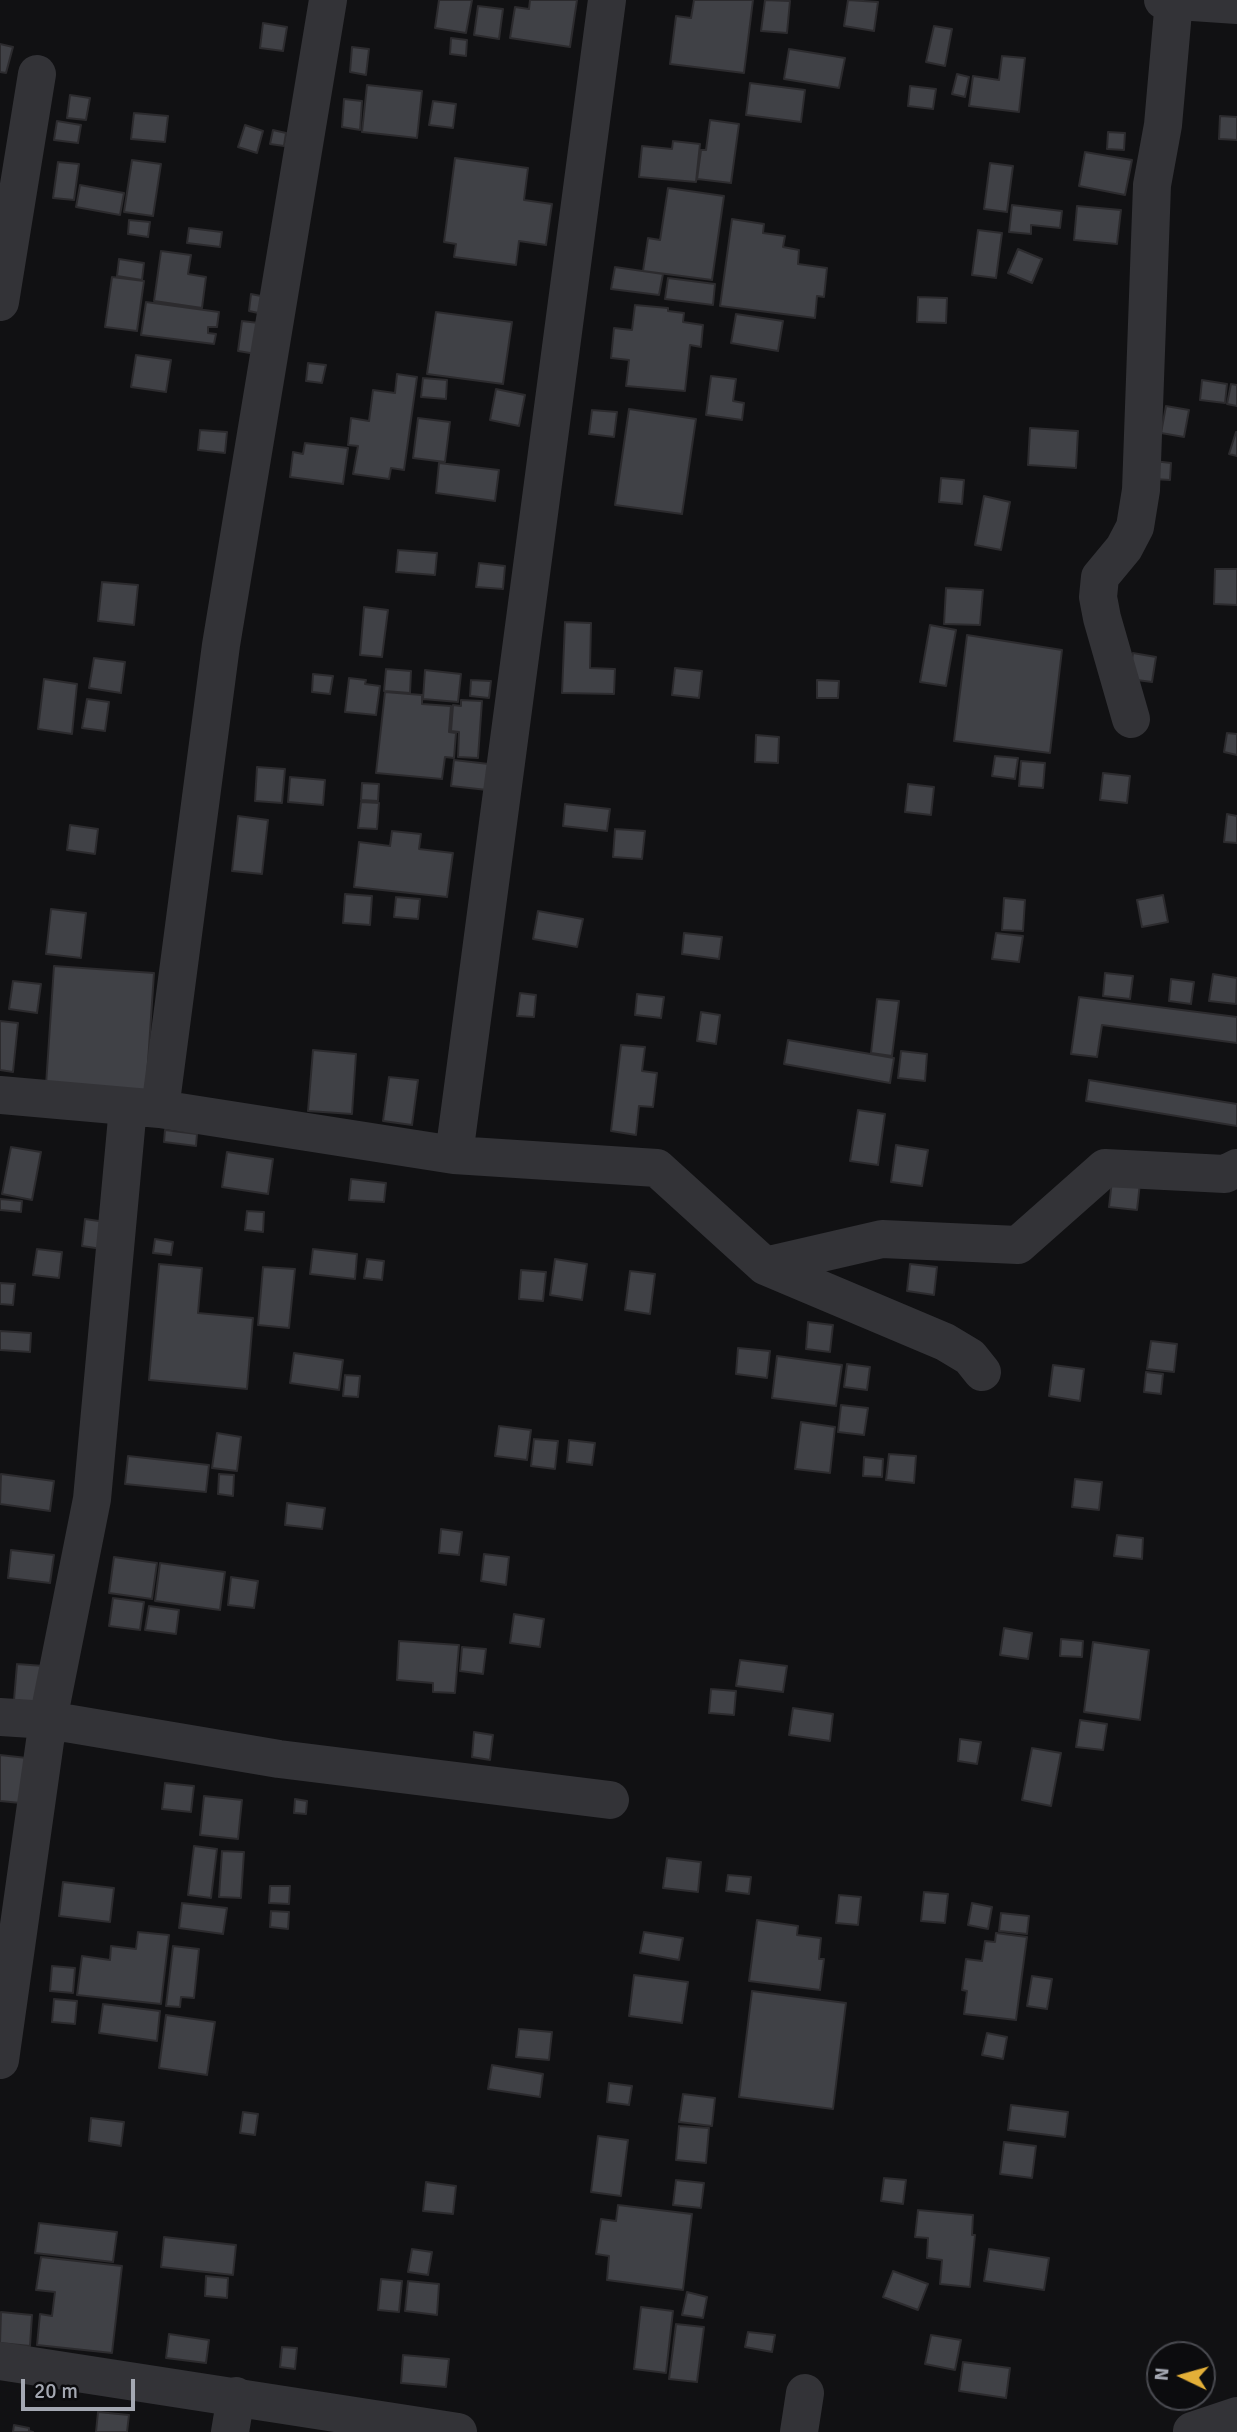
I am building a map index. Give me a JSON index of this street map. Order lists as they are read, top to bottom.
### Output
{
  "scale_bar": "20 m",
  "north": "left"
}
